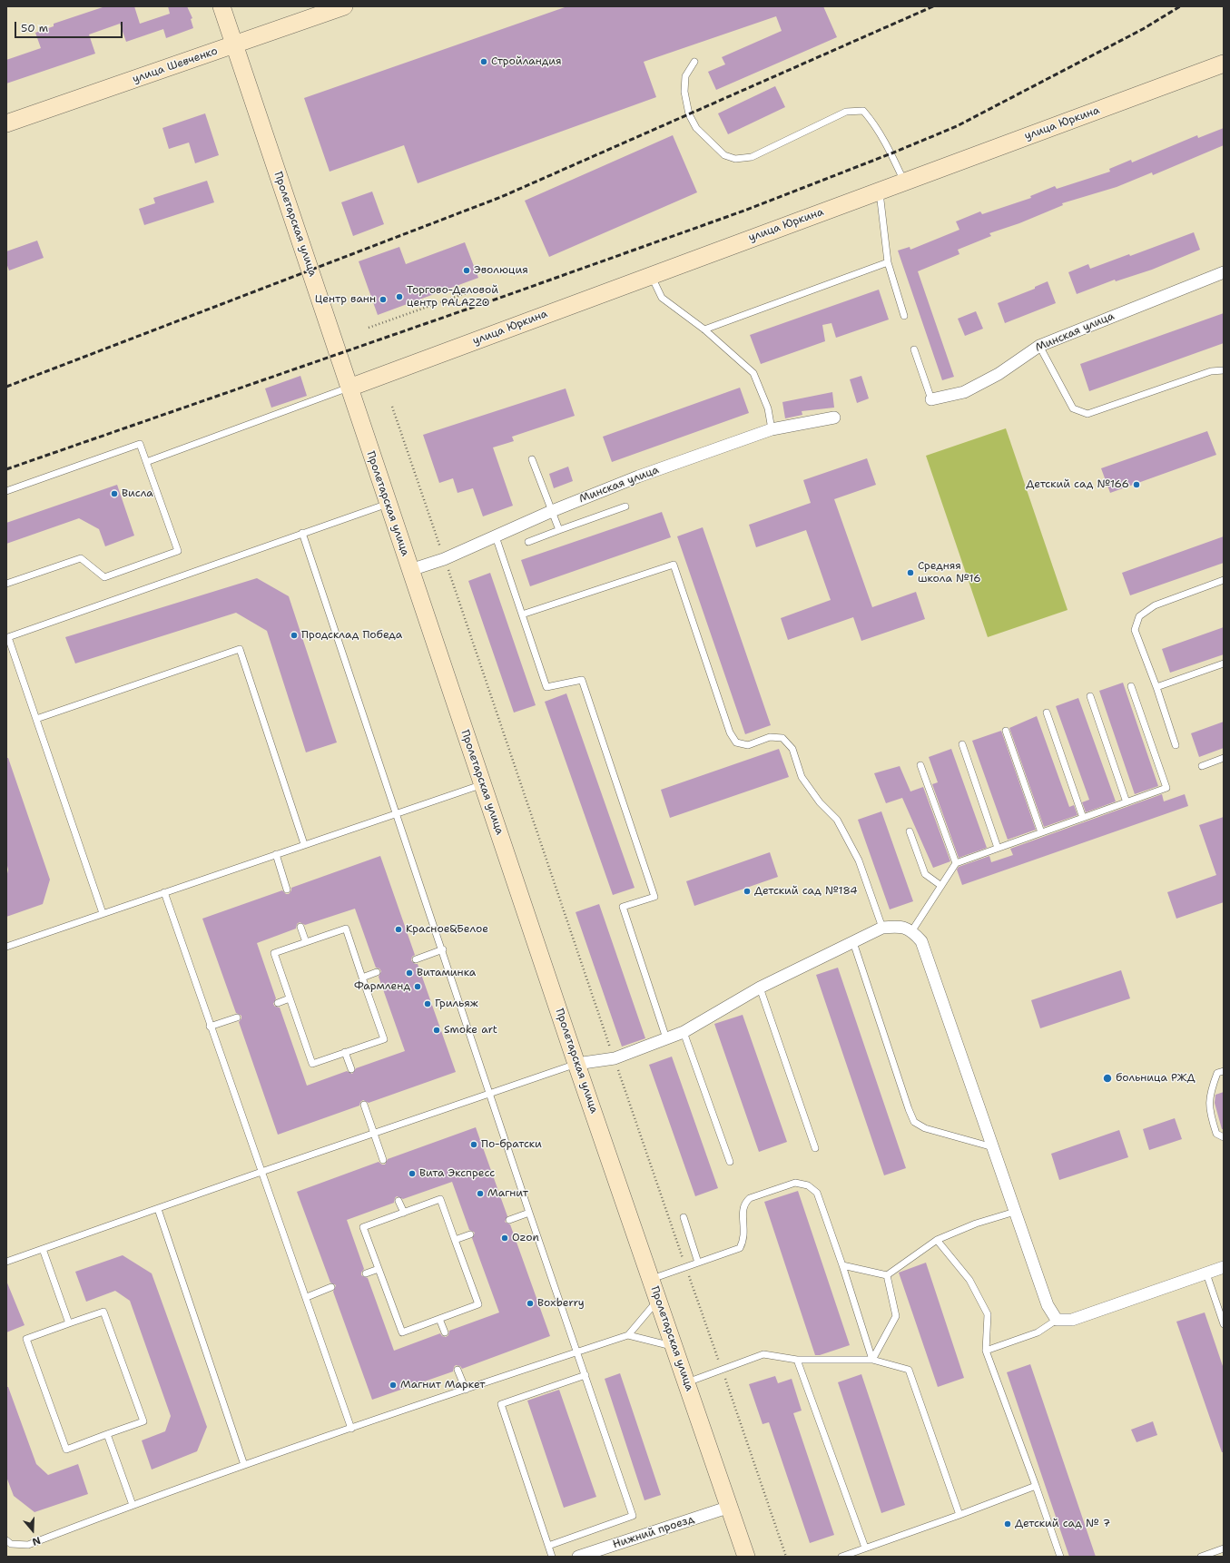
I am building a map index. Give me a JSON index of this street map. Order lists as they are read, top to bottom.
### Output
{
  "streets": {
    "main road": ["улица Шевченко", "улица Юркина", "Пролетарская улица"],
    "street": ["Минская улица", "Нижний проезд"]
  },
  "crossings": [
    ["улица Шевченко", "Пролетарская улица"],
    ["улица Юркина", "Пролетарская улица"],
    ["Пролетарская улица", "Минская улица"],
    ["Пролетарская улица", "Нижний проезд"]
  ],
  "places": [
    "Стройландия",
    "Эволюция",
    "Торгово-Деловой центр PALAZZO",
    "Центр ванн",
    "Детский сад №166",
    "Висла",
    "Средняя школа №16",
    "Продсклад Победа",
    "Детский сад №184",
    "Красное&Белое",
    "Витаминка",
    "Фармленд",
    "Грильяж",
    "Smoke art",
    "больница РЖД",
    "По-братски",
    "Вита Экспресс",
    "Магнит",
    "Ozon",
    "Boxberry",
    "Магнит Маркет",
    "Детский сад № 7"
  ],
  "scale_bar": "50 m",
  "north": "bottom"
}
